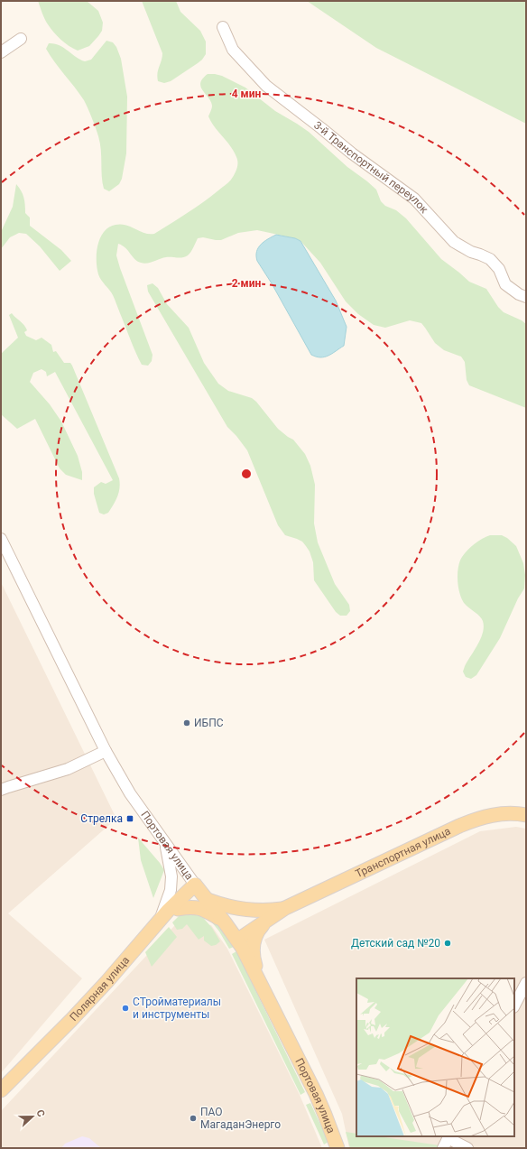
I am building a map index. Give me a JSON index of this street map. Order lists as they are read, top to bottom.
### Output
{
  "streets": {
    "main road": ["Портовая улица", "Транспортная улица", "Полярная улица"],
    "street": ["3-й Транспортный переулок"]
  },
  "crossings": [
    ["Портовая улица", "Транспортная улица"],
    ["Портовая улица", "Полярная улица"]
  ],
  "places": {
    "other": [
      "ИБПС",
      "Детский сад №20",
      "СТройматериалы и инструменты",
      "ПАО МагаданЭнерго"
    ],
    "transit": ["Стрелка"]
  },
  "north": "right",
  "rings": ["4 мин", "2 мин"]
}
